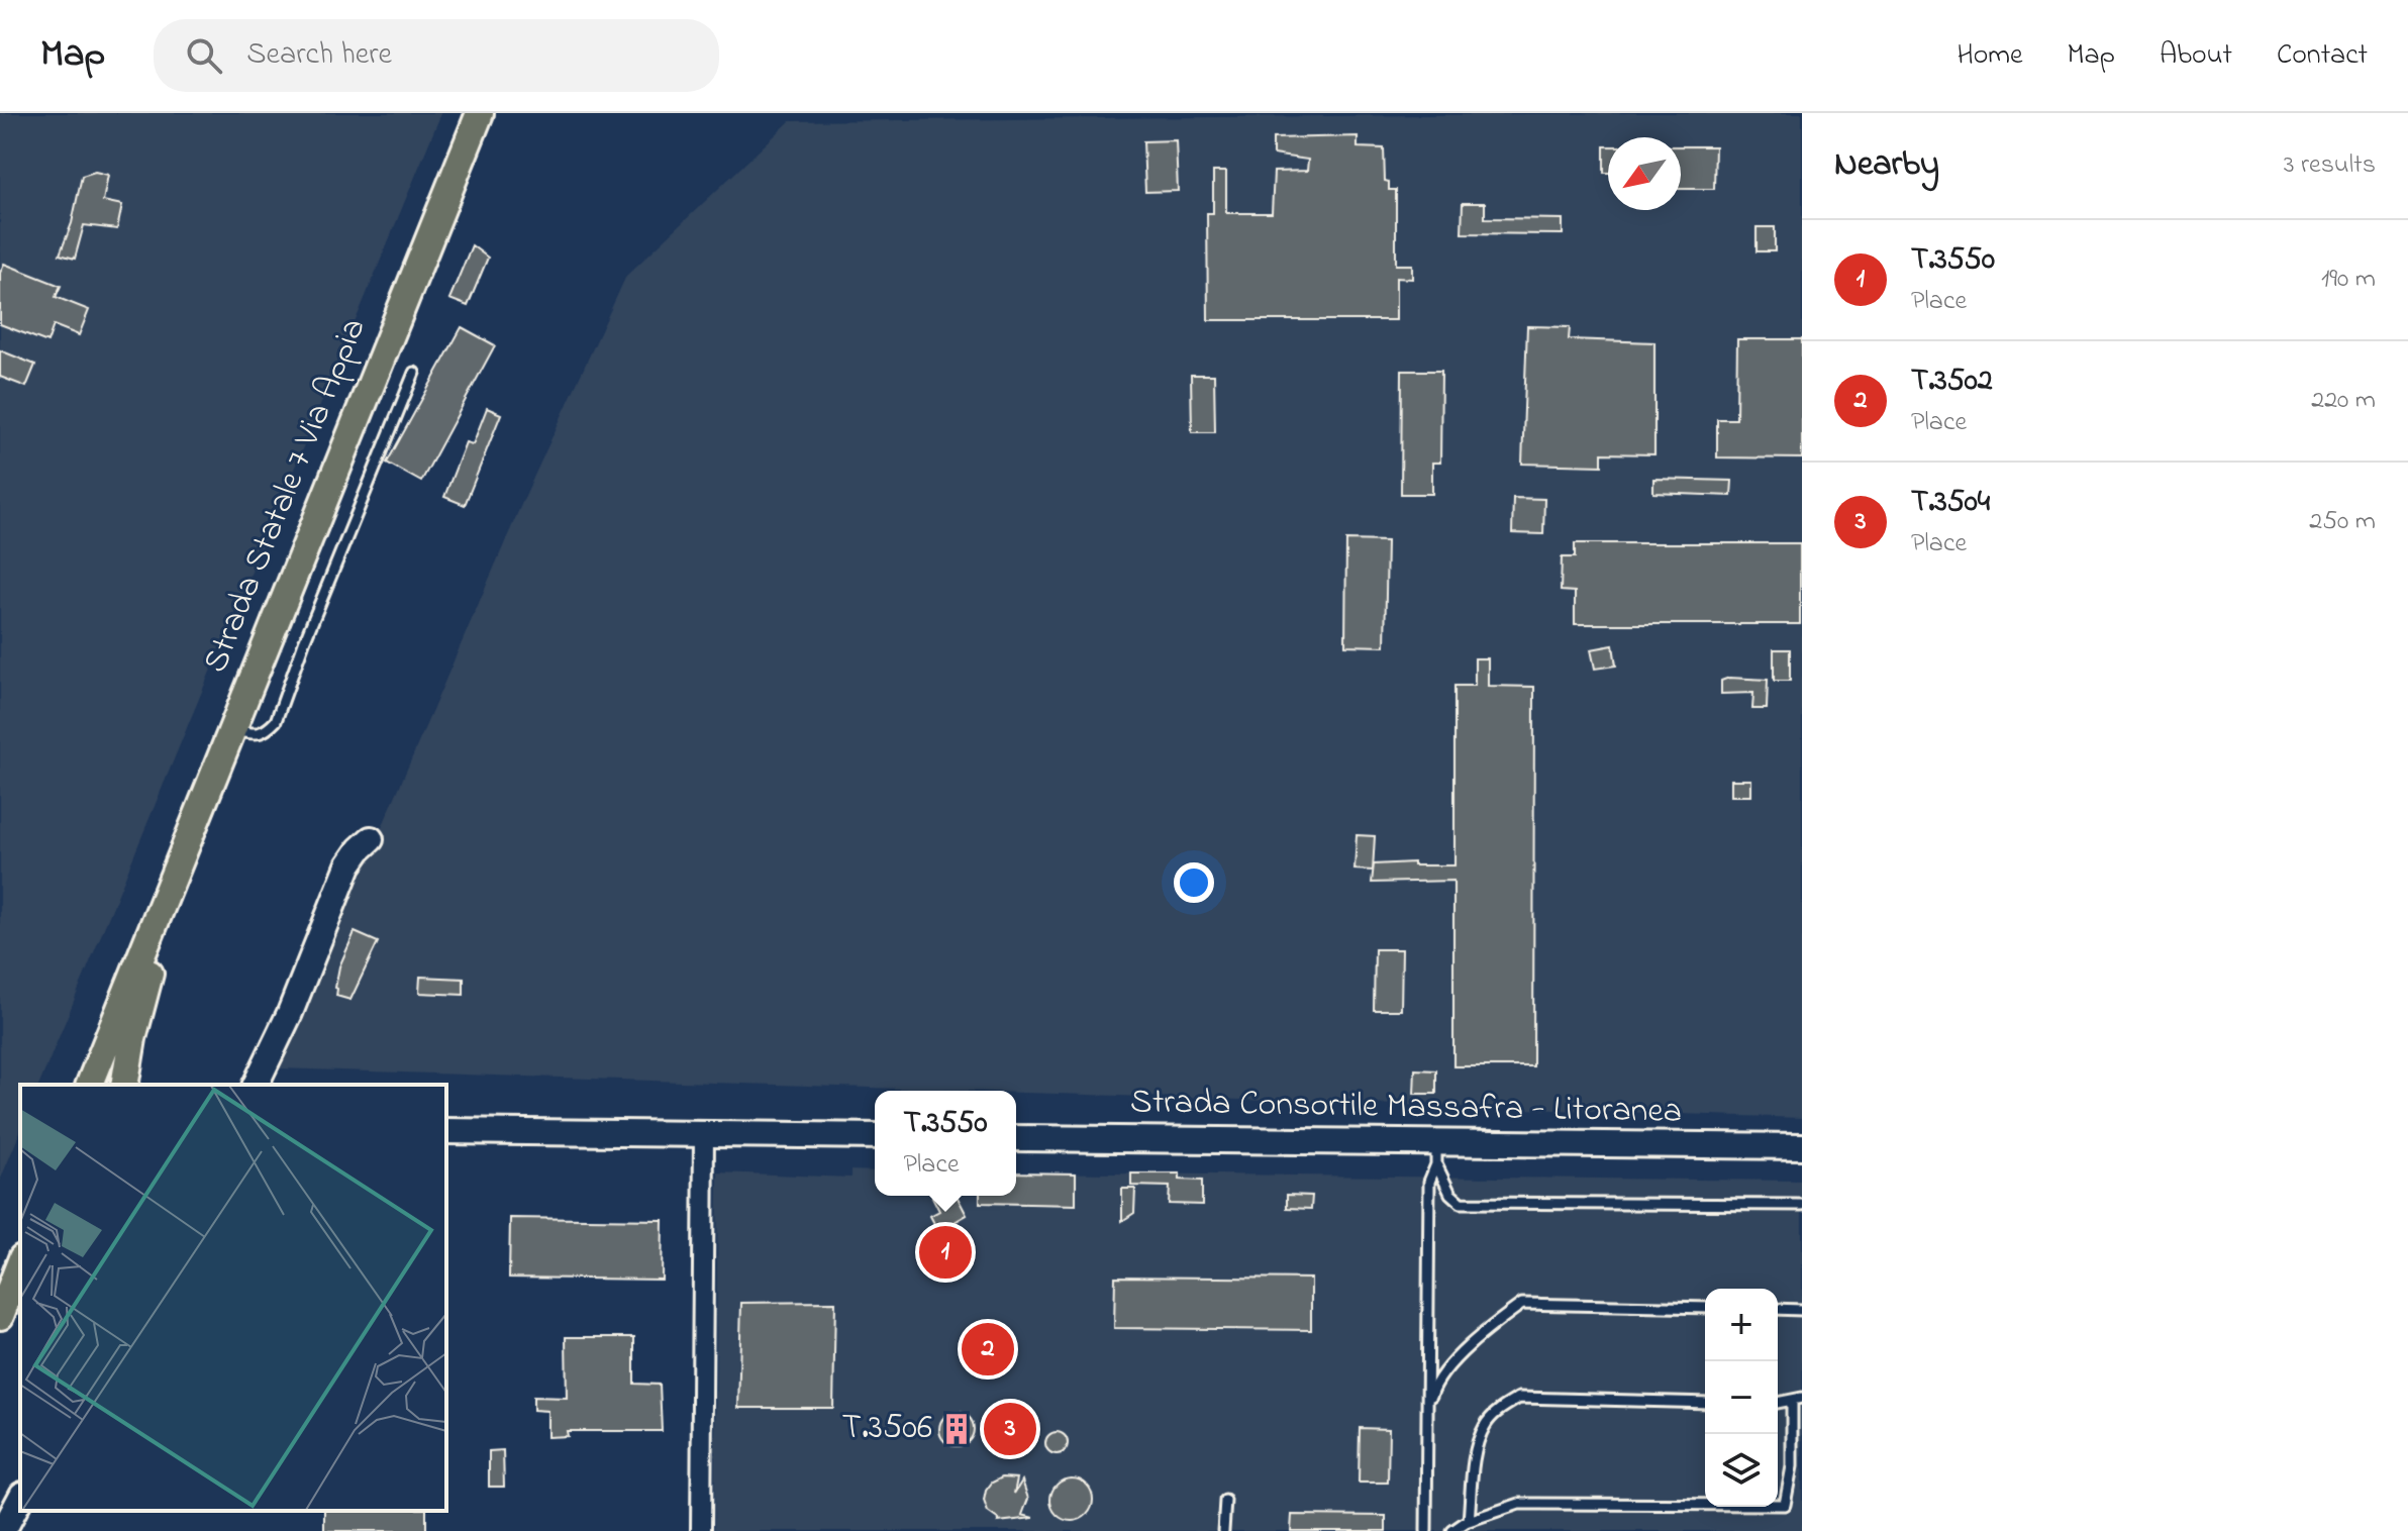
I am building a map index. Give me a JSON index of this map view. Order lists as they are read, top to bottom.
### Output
{
  "streets": {
    "main road": ["Strada Statale 7 Via Appia"],
    "street": ["Strada Consortile Massafra - Litoranea"]
  },
  "places": {
    "building": ["T.3506"]
  },
  "north": "bottom left",
  "page": {
    "header": "Map",
    "search": "Search here",
    "nav": [
      "Home",
      "Map",
      "About",
      "Contact"
    ],
    "heading": ["Nearby", "3 results"],
    "list": [
      {
        "mark": "1",
        "name": "T.3550",
        "note": "Place",
        "value": "190 m"
      },
      {
        "mark": "2",
        "name": "T.3502",
        "note": "Place",
        "value": "220 m"
      },
      {
        "mark": "3",
        "name": "T.3504",
        "note": "Place",
        "value": "250 m"
      }
    ],
    "popup": ["T.3550", "Place"],
    "pins": ["1", "2", "3"],
    "map_buttons": ["+", "−"]
  }
}
